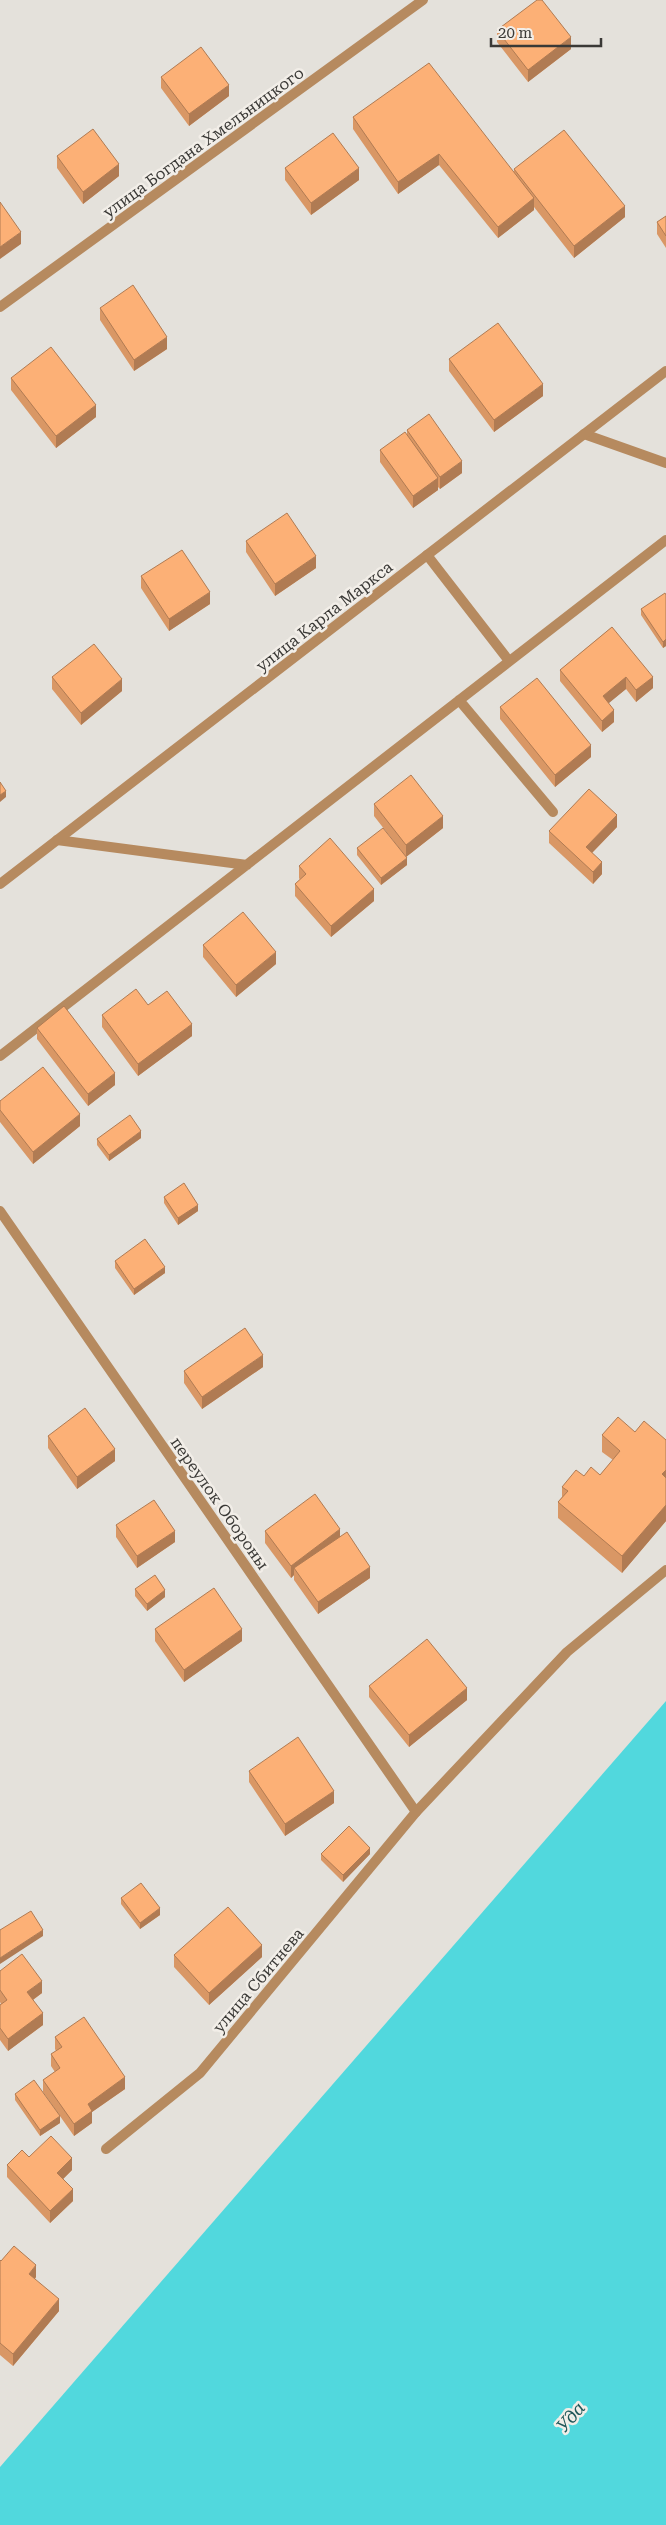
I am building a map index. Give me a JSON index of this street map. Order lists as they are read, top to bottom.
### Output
{
  "streets": {
    "street": [
      "улица Богдана Хмельницкого",
      "улица Карла Маркса",
      "переулок Обороны",
      "улица Сбитнева"
    ]
  },
  "crossings": [
    ["переулок Обороны", "улица Сбитнева"]
  ],
  "water": ["Уда"],
  "scale_bar": "20 m"
}
